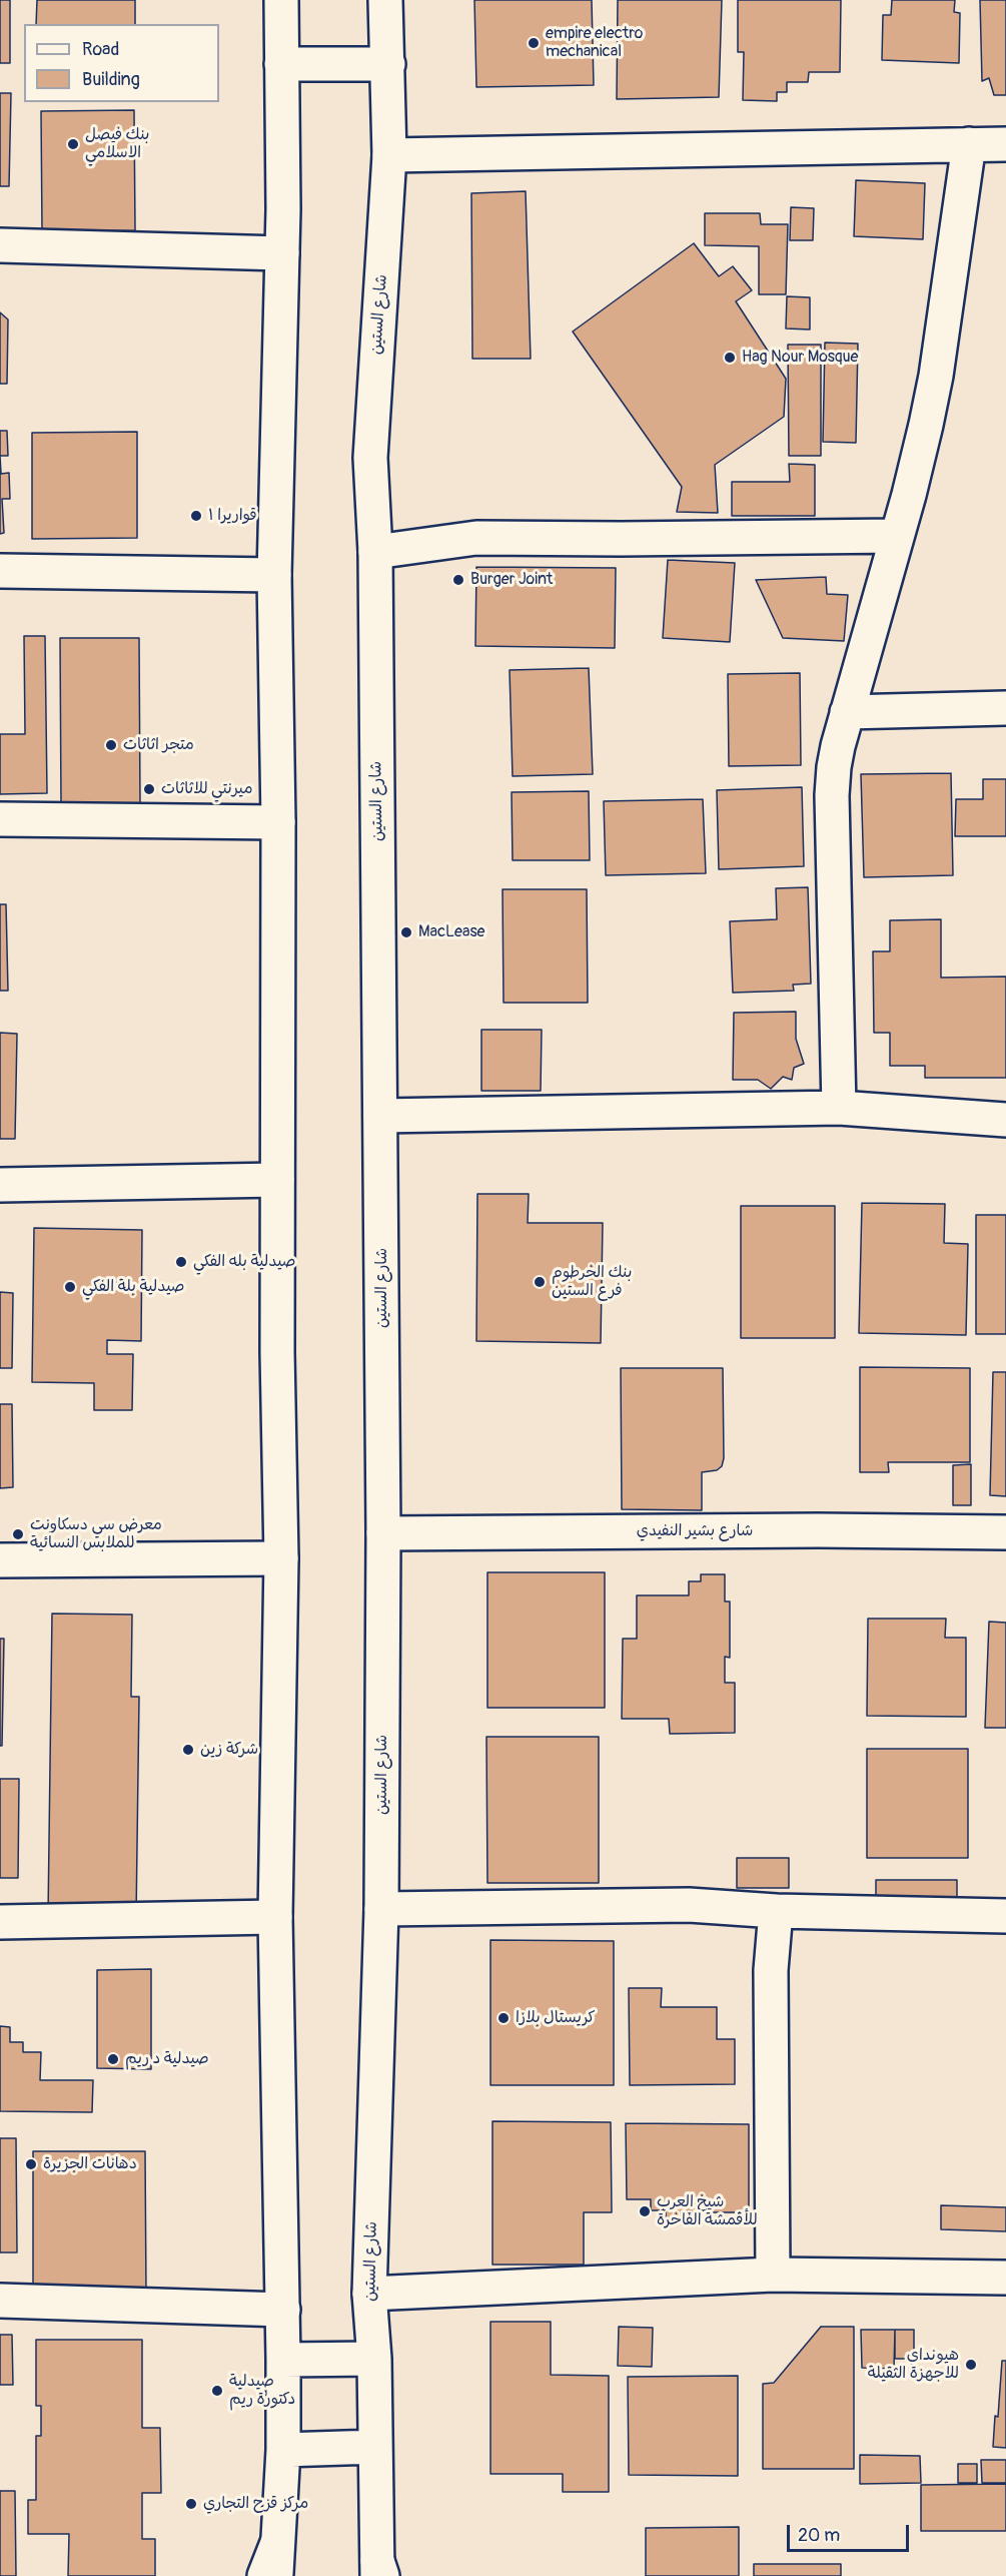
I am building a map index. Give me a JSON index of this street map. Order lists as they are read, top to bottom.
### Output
{
  "streets": {
    "main road": ["شارع الستين", "شارع بشير النفيدي"]
  },
  "crossings": [
    ["شارع الستين", "شارع بشير النفيدي"]
  ],
  "places": [
    "empire electro mechanical",
    "بنك فيصل الاسلامي",
    "Hag Nour Mosque",
    "قواريرا ١",
    "Burger Joint",
    "متجر اثاثات",
    "ميرنتي للاثاثات",
    "MacLease",
    "صيدلية بله الفكي",
    "بنك الخرطوم فرع الستين",
    "صيدلية بلة الفكي",
    "معرض سي دسكاونت للملابس النسائية",
    "شركة زين",
    "كريستال بلازا",
    "صيدلية د ريم",
    "دهانات الجزيرة",
    "شيخ العرب للأقمشة الفاخرة",
    "هيونداي للاجهزة الثقيلة",
    "صيدلية دكتورة ريم",
    "مركز قزح التجاري"
  ],
  "legend": ["Road", "Building"],
  "scale_bar": "20 m"
}
